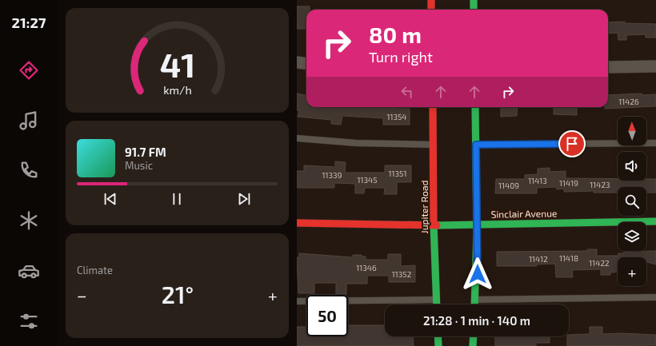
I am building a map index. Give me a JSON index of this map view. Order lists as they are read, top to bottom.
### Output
{
  "streets": {
    "main road": ["Jupiter Road", "Sinclair Avenue"]
  },
  "crossings": [
    ["Jupiter Road", "Sinclair Avenue"]
  ],
  "house_numbers": [
    "11426",
    "11354",
    "11351",
    "11339",
    "11345",
    "11413",
    "11419",
    "11423",
    "11409",
    "11418",
    "11412",
    "11422",
    "11346",
    "11352"
  ],
  "north": "top",
  "page": {
    "tabs": "21:27",
    "turn": ["80 m", "Turn right"],
    "map_buttons": "+",
    "song": ["91.7 FM", "Music"],
    "tile": "Climate",
    "heat": ["−", "21°", "+"],
    "limit": "50",
    "trip": "21:28 · 1 min · 140 m",
    "gauge": ["41", "km/h"]
  }
}
